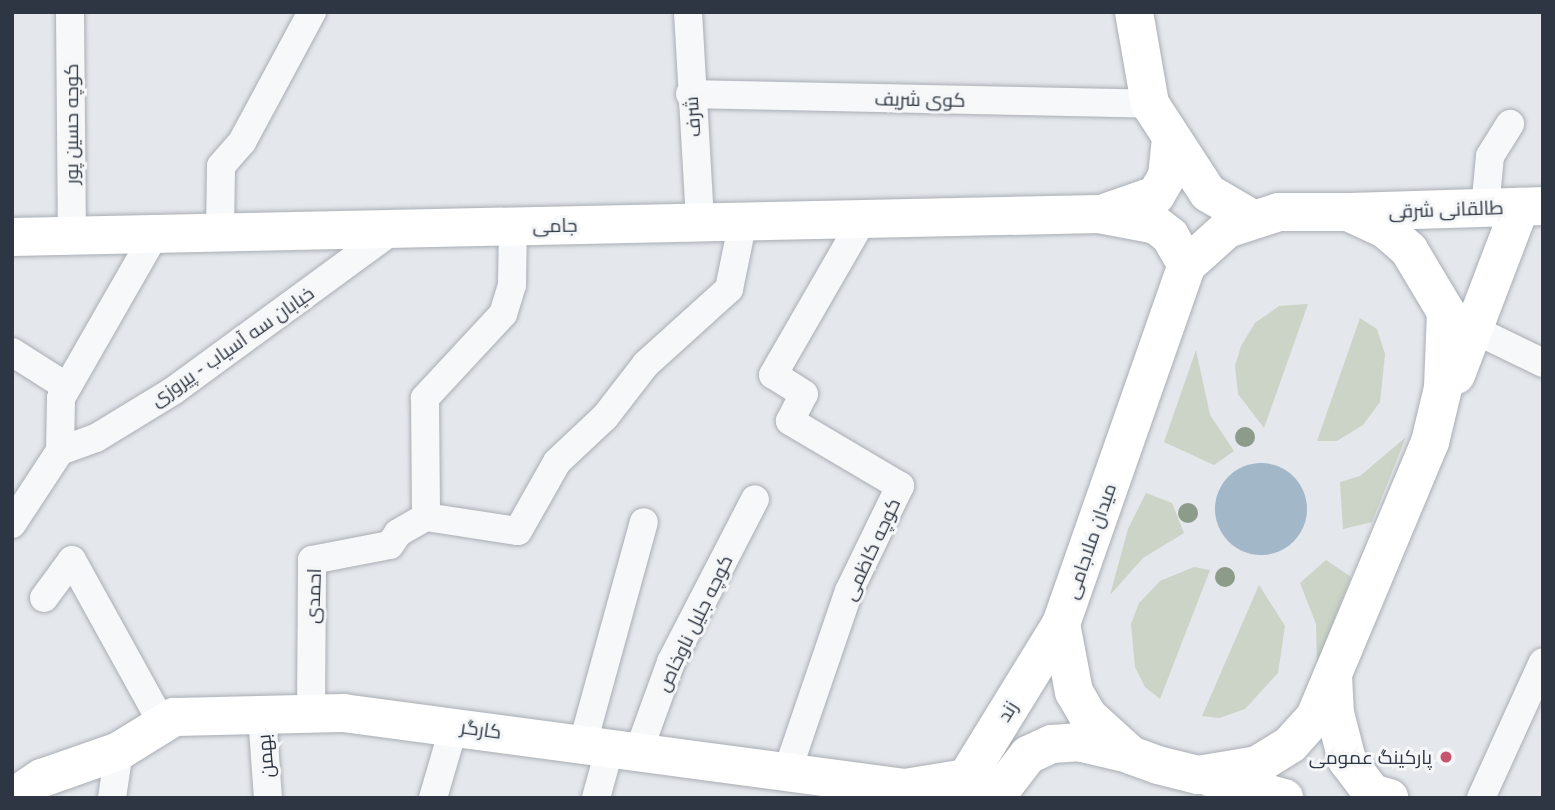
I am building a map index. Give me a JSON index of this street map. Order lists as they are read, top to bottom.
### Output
{
  "streets": {
    "street": [
      "کوی شریف",
      "شرف",
      "کوچه حسین پور",
      "طالقانی شرقی",
      "جامی",
      "خیابان سه آسیاب - پیروزی",
      "میدان ملاجامی",
      "کوچه کاظمی",
      "احمدی",
      "کوچه جلیل ناوخاص",
      "زند",
      "کارگر",
      "بهمن"
    ]
  },
  "crossings": [
    ["کوی شریف", "شرف"],
    ["شرف", "جامی"],
    ["کوچه حسین پور", "جامی"],
    ["طالقانی شرقی", "میدان ملاجامی"],
    ["جامی", "خیابان سه آسیاب - پیروزی"],
    ["جامی", "کوچه کاظمی"],
    ["میدان ملاجامی", "زند"],
    ["کوچه کاظمی", "کارگر"],
    ["احمدی", "کارگر"],
    ["کوچه جلیل ناوخاص", "کارگر"],
    ["زند", "کارگر"],
    ["کارگر", "بهمن"]
  ],
  "places": ["پارکینگ عمومی"]
}
